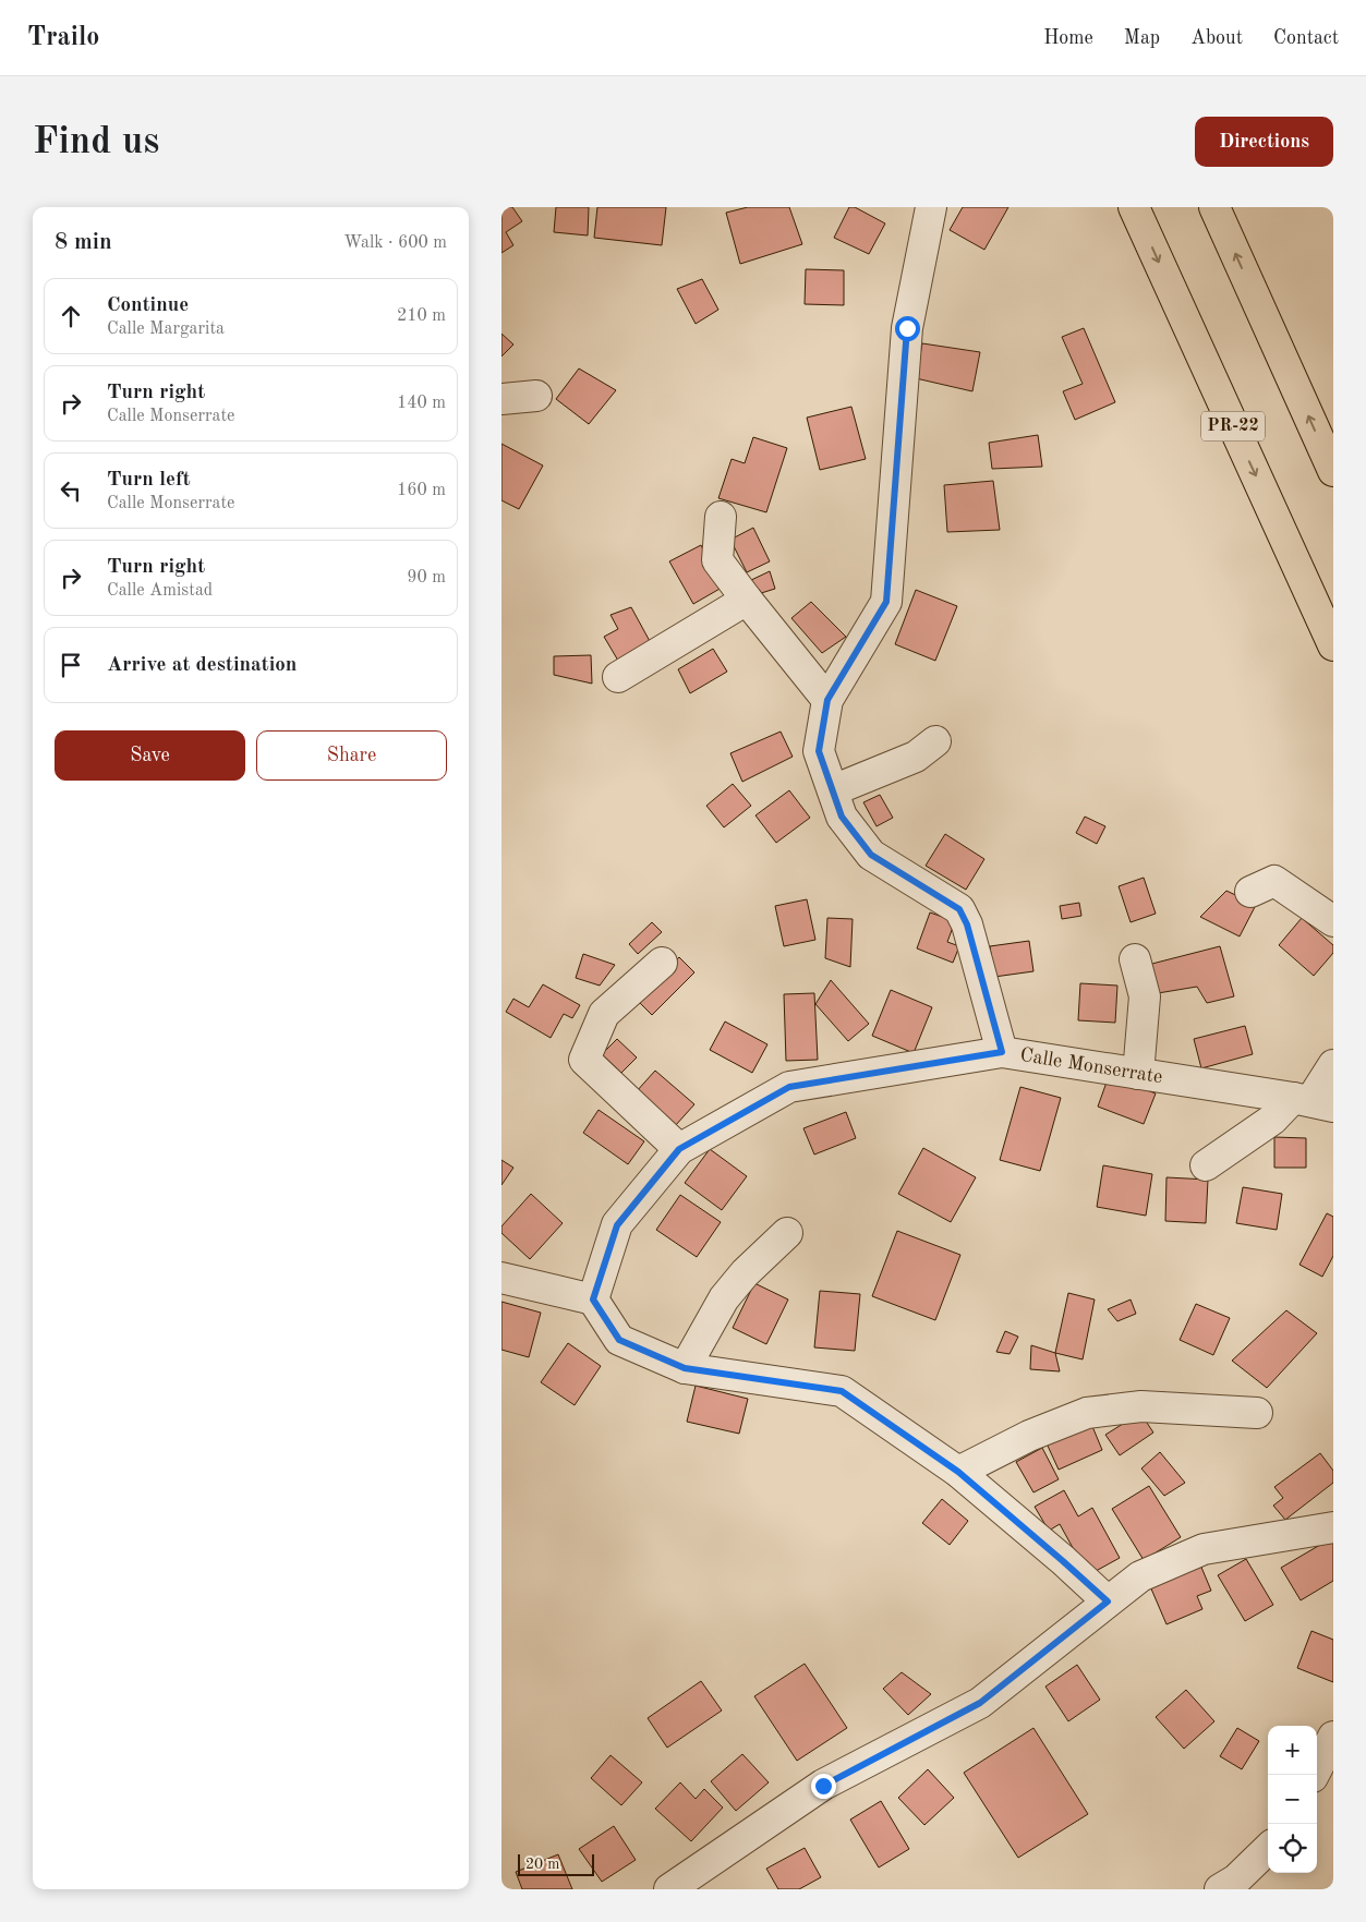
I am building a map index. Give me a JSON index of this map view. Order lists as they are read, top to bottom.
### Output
{
  "streets": {
    "highway": ["PR-22"],
    "street": ["Calle Monserrate"]
  },
  "scale_bar": "20 m",
  "page": {
    "header": "Trailo",
    "nav": [
      "Home",
      "Map",
      "About",
      "Contact"
    ],
    "buttons": [
      "Directions",
      ["Save", "Share"]
    ],
    "title": "Find us",
    "heading": ["8 min", "Walk · 600 m"],
    "list": [
      ["Continue", "Calle Margarita", "210 m"],
      ["Turn right", "Calle Monserrate", "140 m"],
      ["Turn left", "Calle Monserrate", "160 m"],
      ["Turn right", "Calle Amistad", "90 m"],
      "Arrive at destination"
    ],
    "map_buttons": ["+", "−"],
    "scale": "20 m"
  }
}
